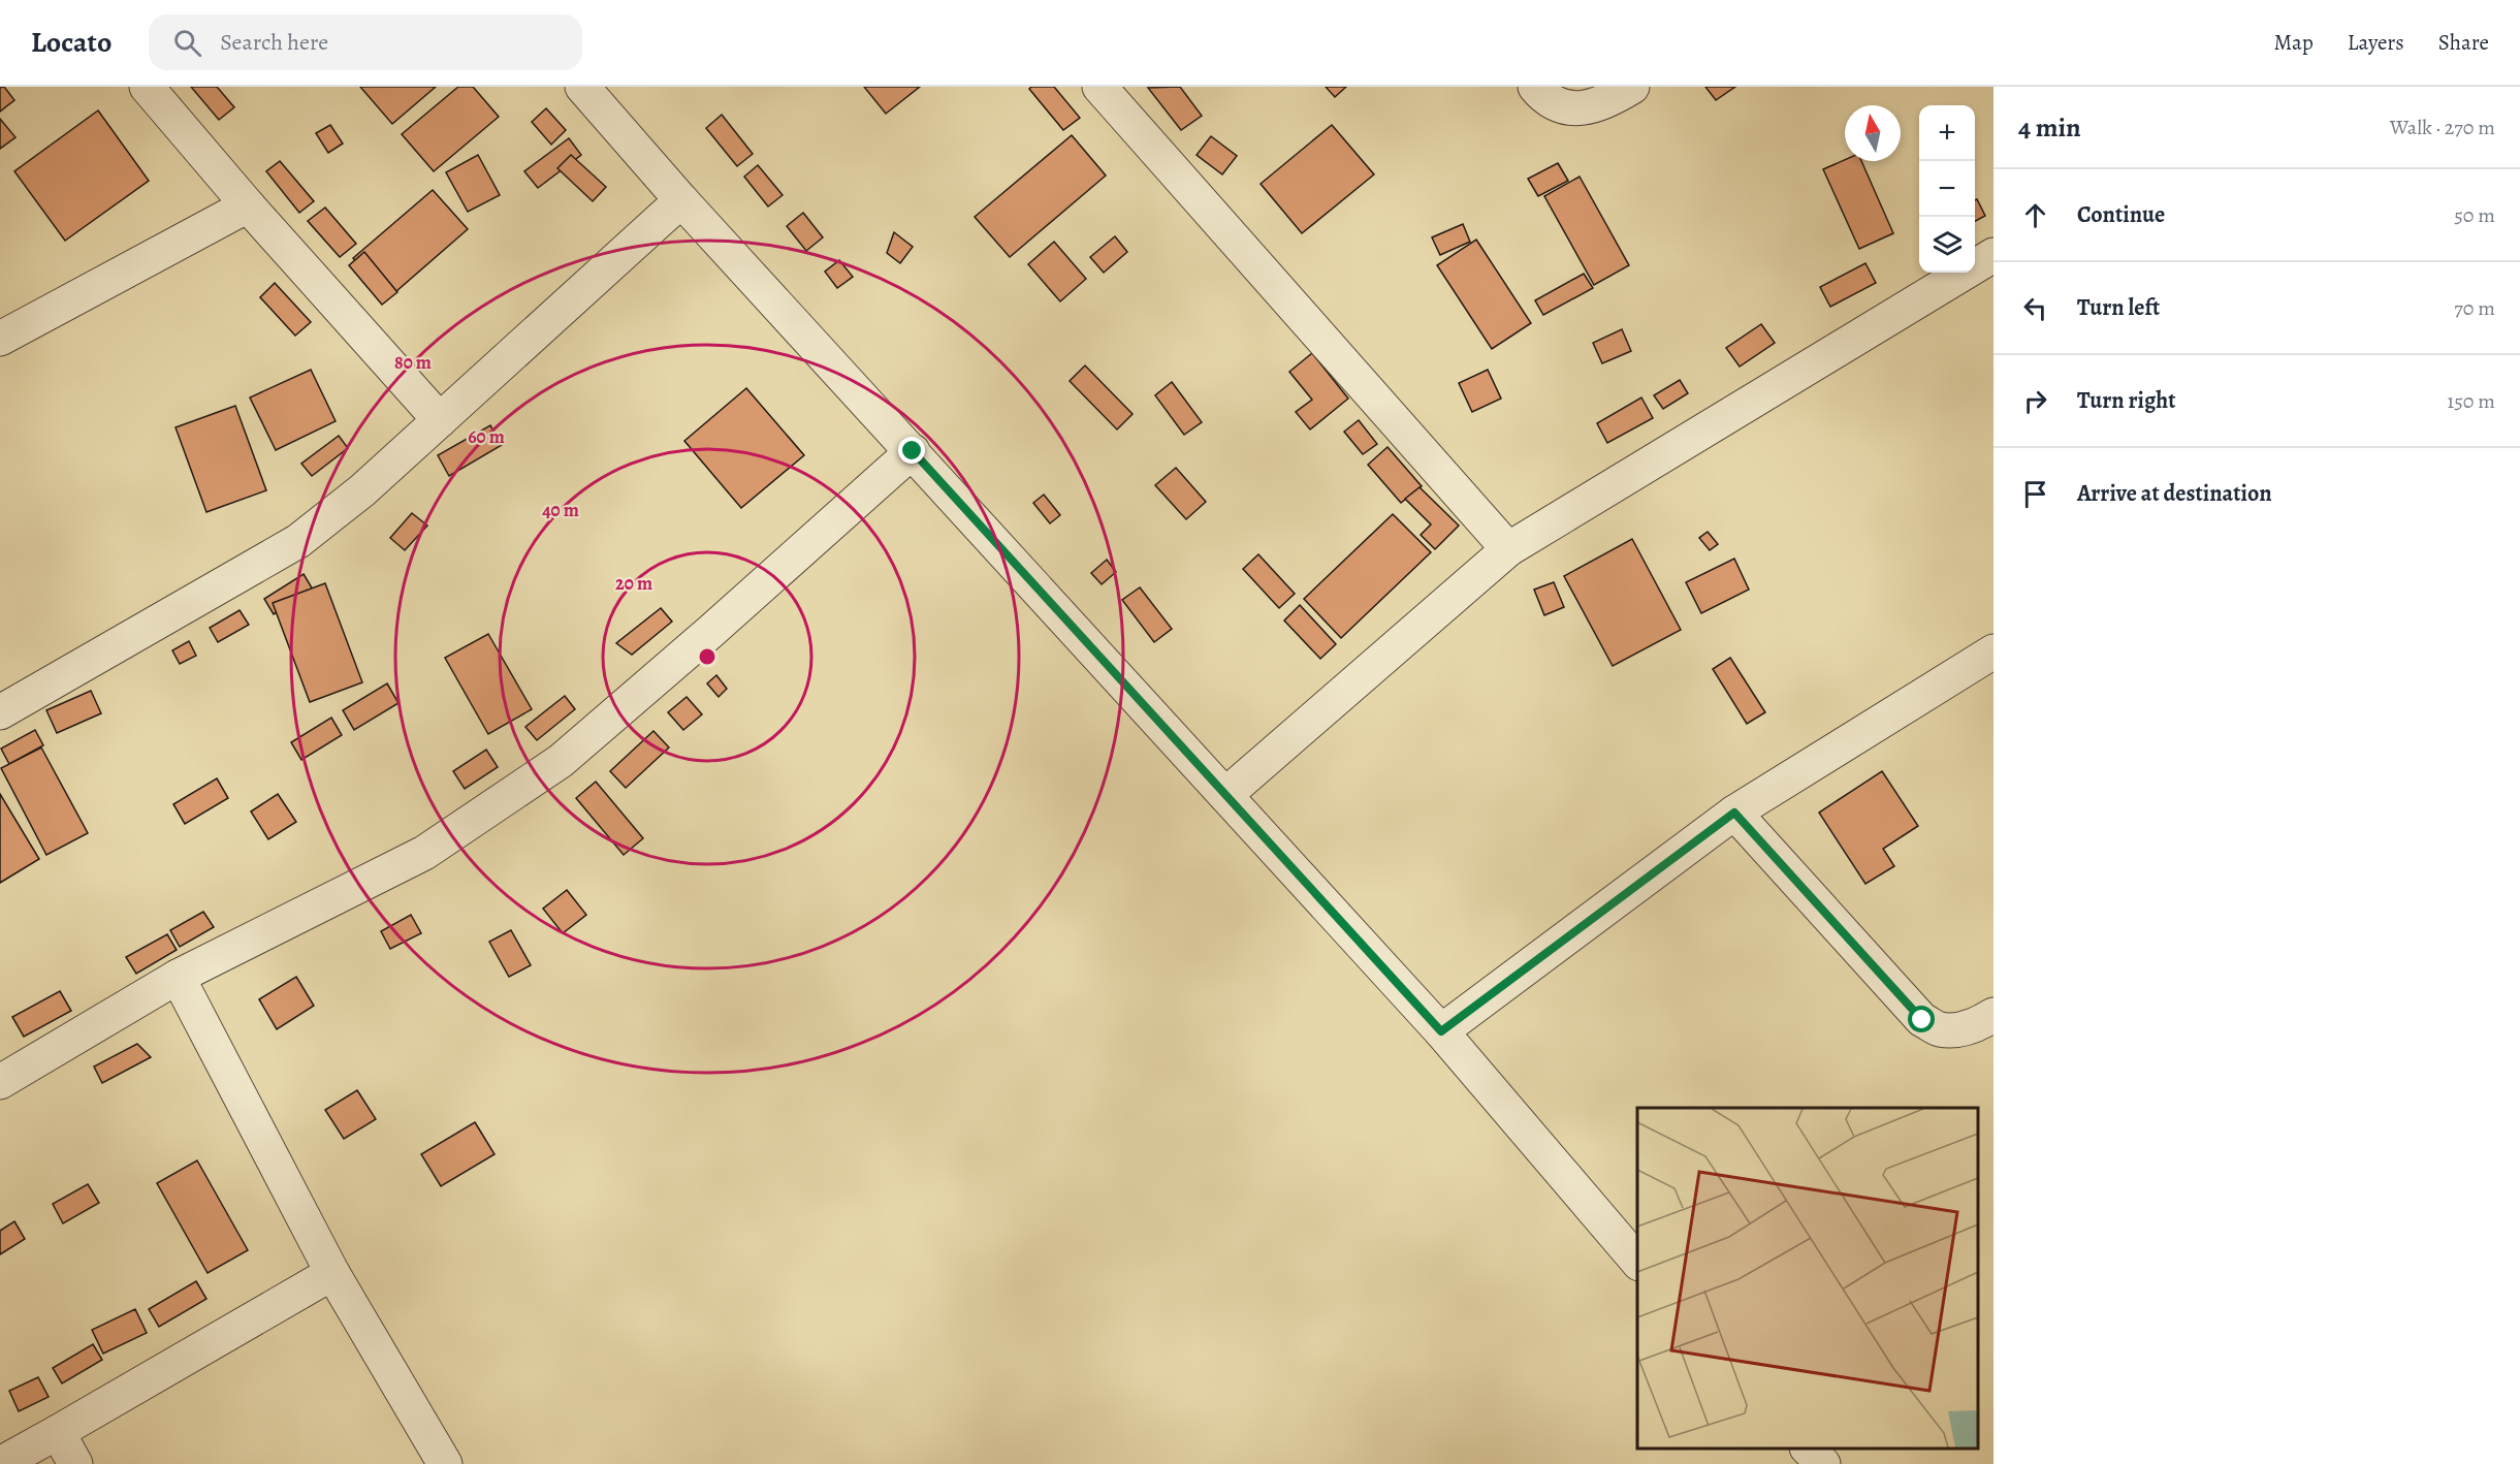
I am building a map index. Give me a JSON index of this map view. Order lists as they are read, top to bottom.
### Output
{
  "north": "top",
  "page": {
    "header": "Locato",
    "search": "Search here",
    "nav": ["Map", "Layers", "Share"],
    "heading": ["4 min", "Walk · 270 m"],
    "map_buttons": ["+", "−"],
    "list": [
      ["Continue", "50 m"],
      ["Turn left", "70 m"],
      ["Turn right", "150 m"],
      "Arrive at destination"
    ]
  },
  "rings": [
    "80 m",
    "60 m",
    "40 m",
    "20 m"
  ]
}
